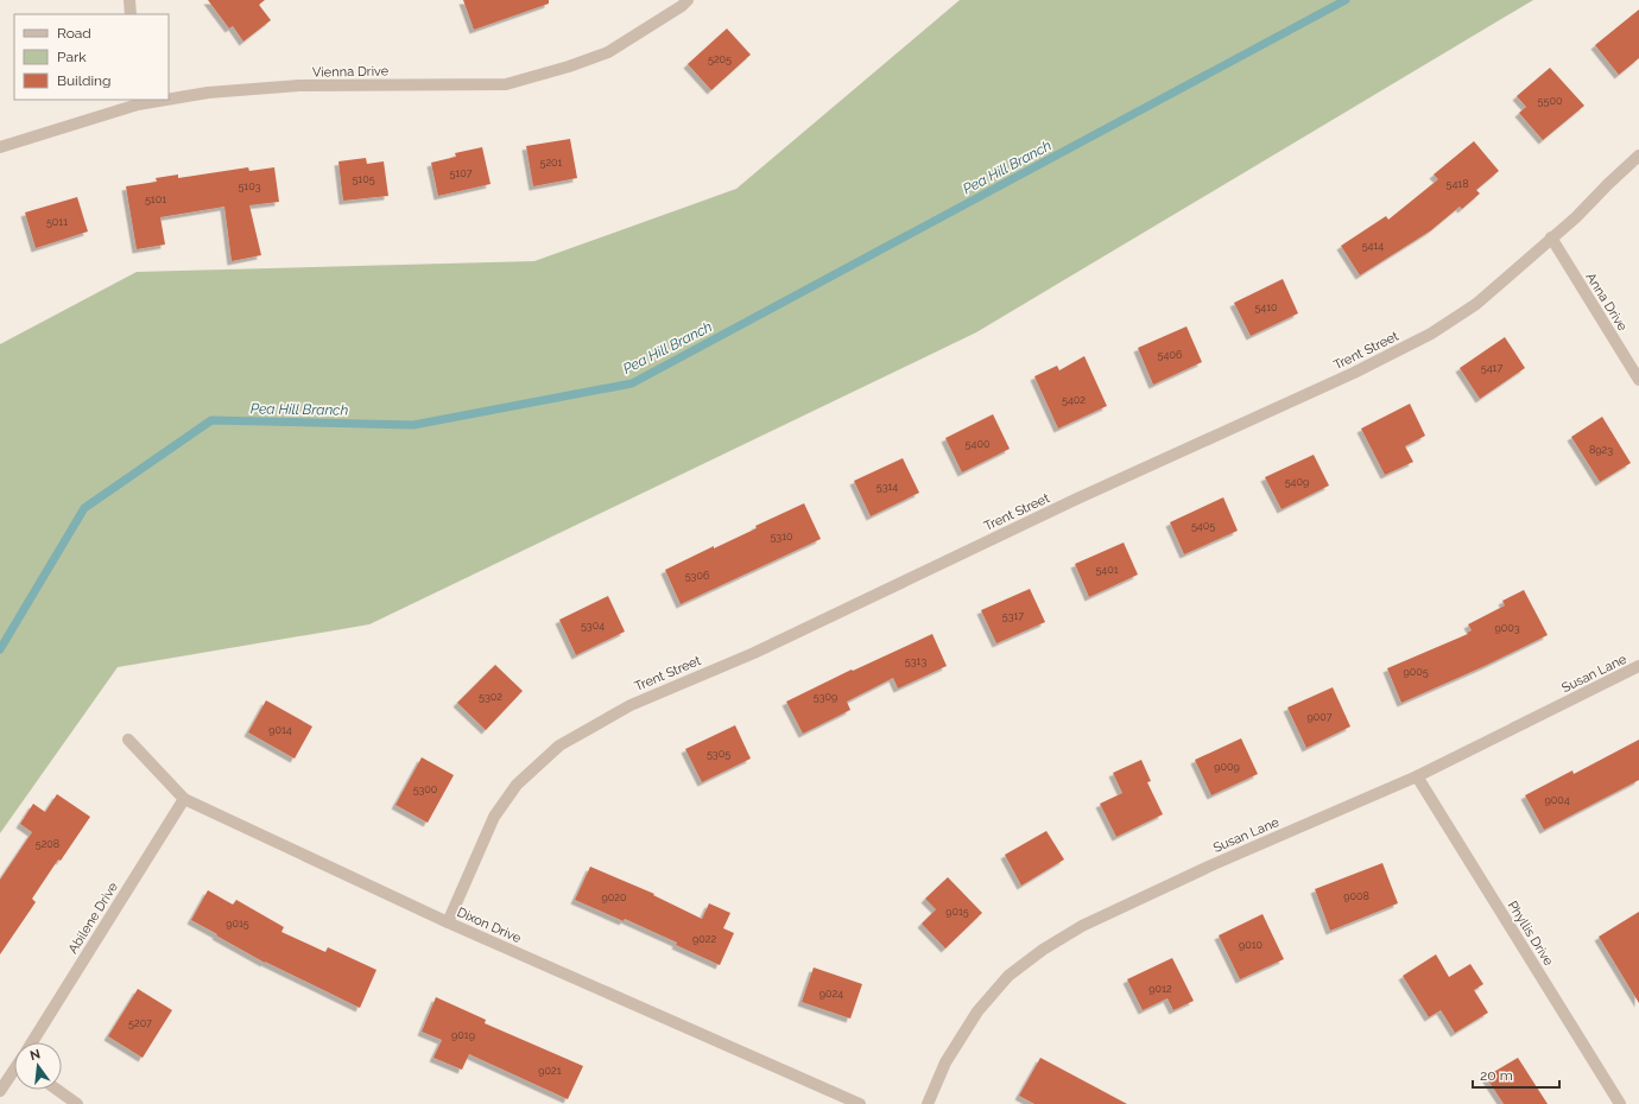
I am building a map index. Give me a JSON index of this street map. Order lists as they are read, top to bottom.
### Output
{
  "streets": {
    "street": [
      "Vienna Drive",
      "Anna Drive",
      "Trent Street",
      "Susan Lane",
      "Abilene Drive",
      "Dixon Drive",
      "Phyllis Drive"
    ]
  },
  "crossings": [
    ["Anna Drive", "Trent Street"],
    ["Trent Street", "Dixon Drive"],
    ["Susan Lane", "Phyllis Drive"],
    ["Abilene Drive", "Dixon Drive"]
  ],
  "water": ["Pea Hill Branch"],
  "house_numbers": [
    "5205",
    "5500",
    "5201",
    "5107",
    "5105",
    "5418",
    "5103",
    "5101",
    "5011",
    "5414",
    "5410",
    "5406",
    "5417",
    "5402",
    "5400",
    "8923",
    "5409",
    "5314",
    "5405",
    "5310",
    "5401",
    "5306",
    "5317",
    "5304",
    "9003",
    "5313",
    "9005",
    "5302",
    "5309",
    "9007",
    "9014",
    "5305",
    "9009",
    "5300",
    "9004",
    "5208",
    "9008",
    "9020",
    "9015",
    "9015",
    "9022",
    "9010",
    "9012",
    "9024",
    "5207",
    "9019",
    "9021"
  ],
  "legend": ["Road", "Park", "Building"],
  "scale_bar": "20 m",
  "north": "top"
}
